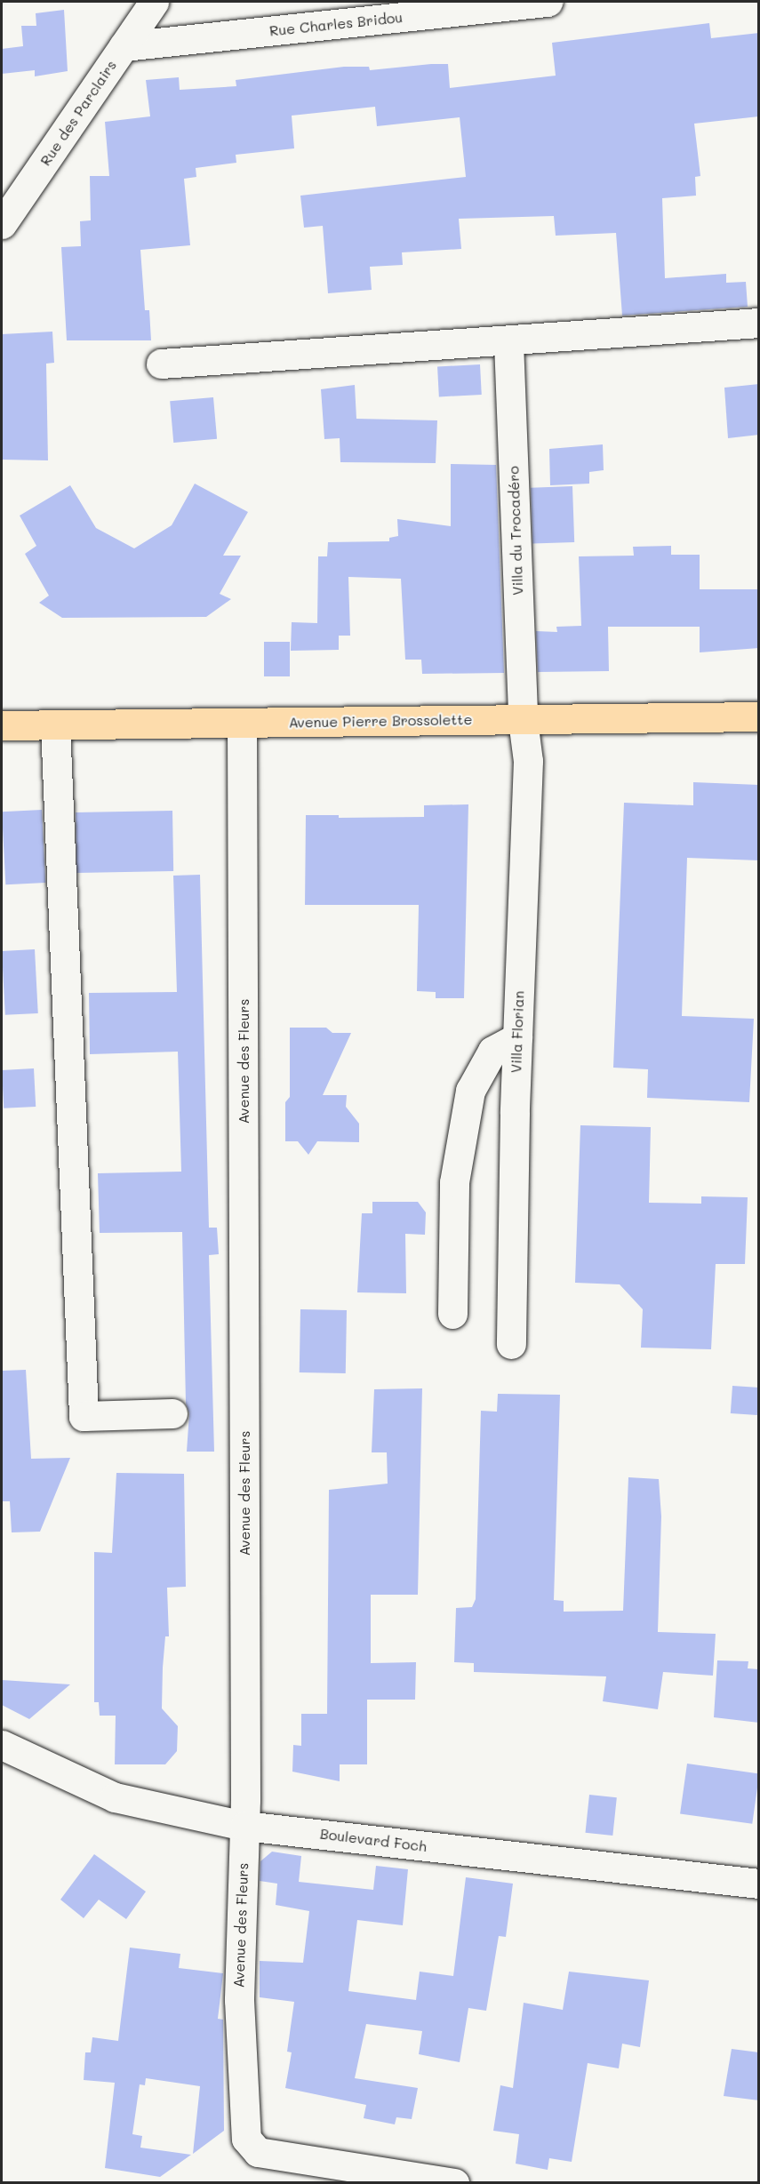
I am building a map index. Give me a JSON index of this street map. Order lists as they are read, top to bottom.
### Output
{
  "streets": {
    "main road": ["Avenue Pierre Brossolette"],
    "street": [
      "Rue Charles Bridou",
      "Rue des Parclairs",
      "Villa du Trocadéro",
      "Villa Florian",
      "Avenue des Fleurs",
      "Boulevard Foch"
    ]
  },
  "crossings": [
    ["Rue Charles Bridou", "Rue des Parclairs"],
    ["Villa du Trocadéro", "Avenue Pierre Brossolette"],
    ["Villa du Trocadéro", "Villa Florian"],
    ["Avenue Pierre Brossolette", "Villa Florian"],
    ["Avenue Pierre Brossolette", "Avenue des Fleurs"],
    ["Avenue des Fleurs", "Boulevard Foch"]
  ]
}
